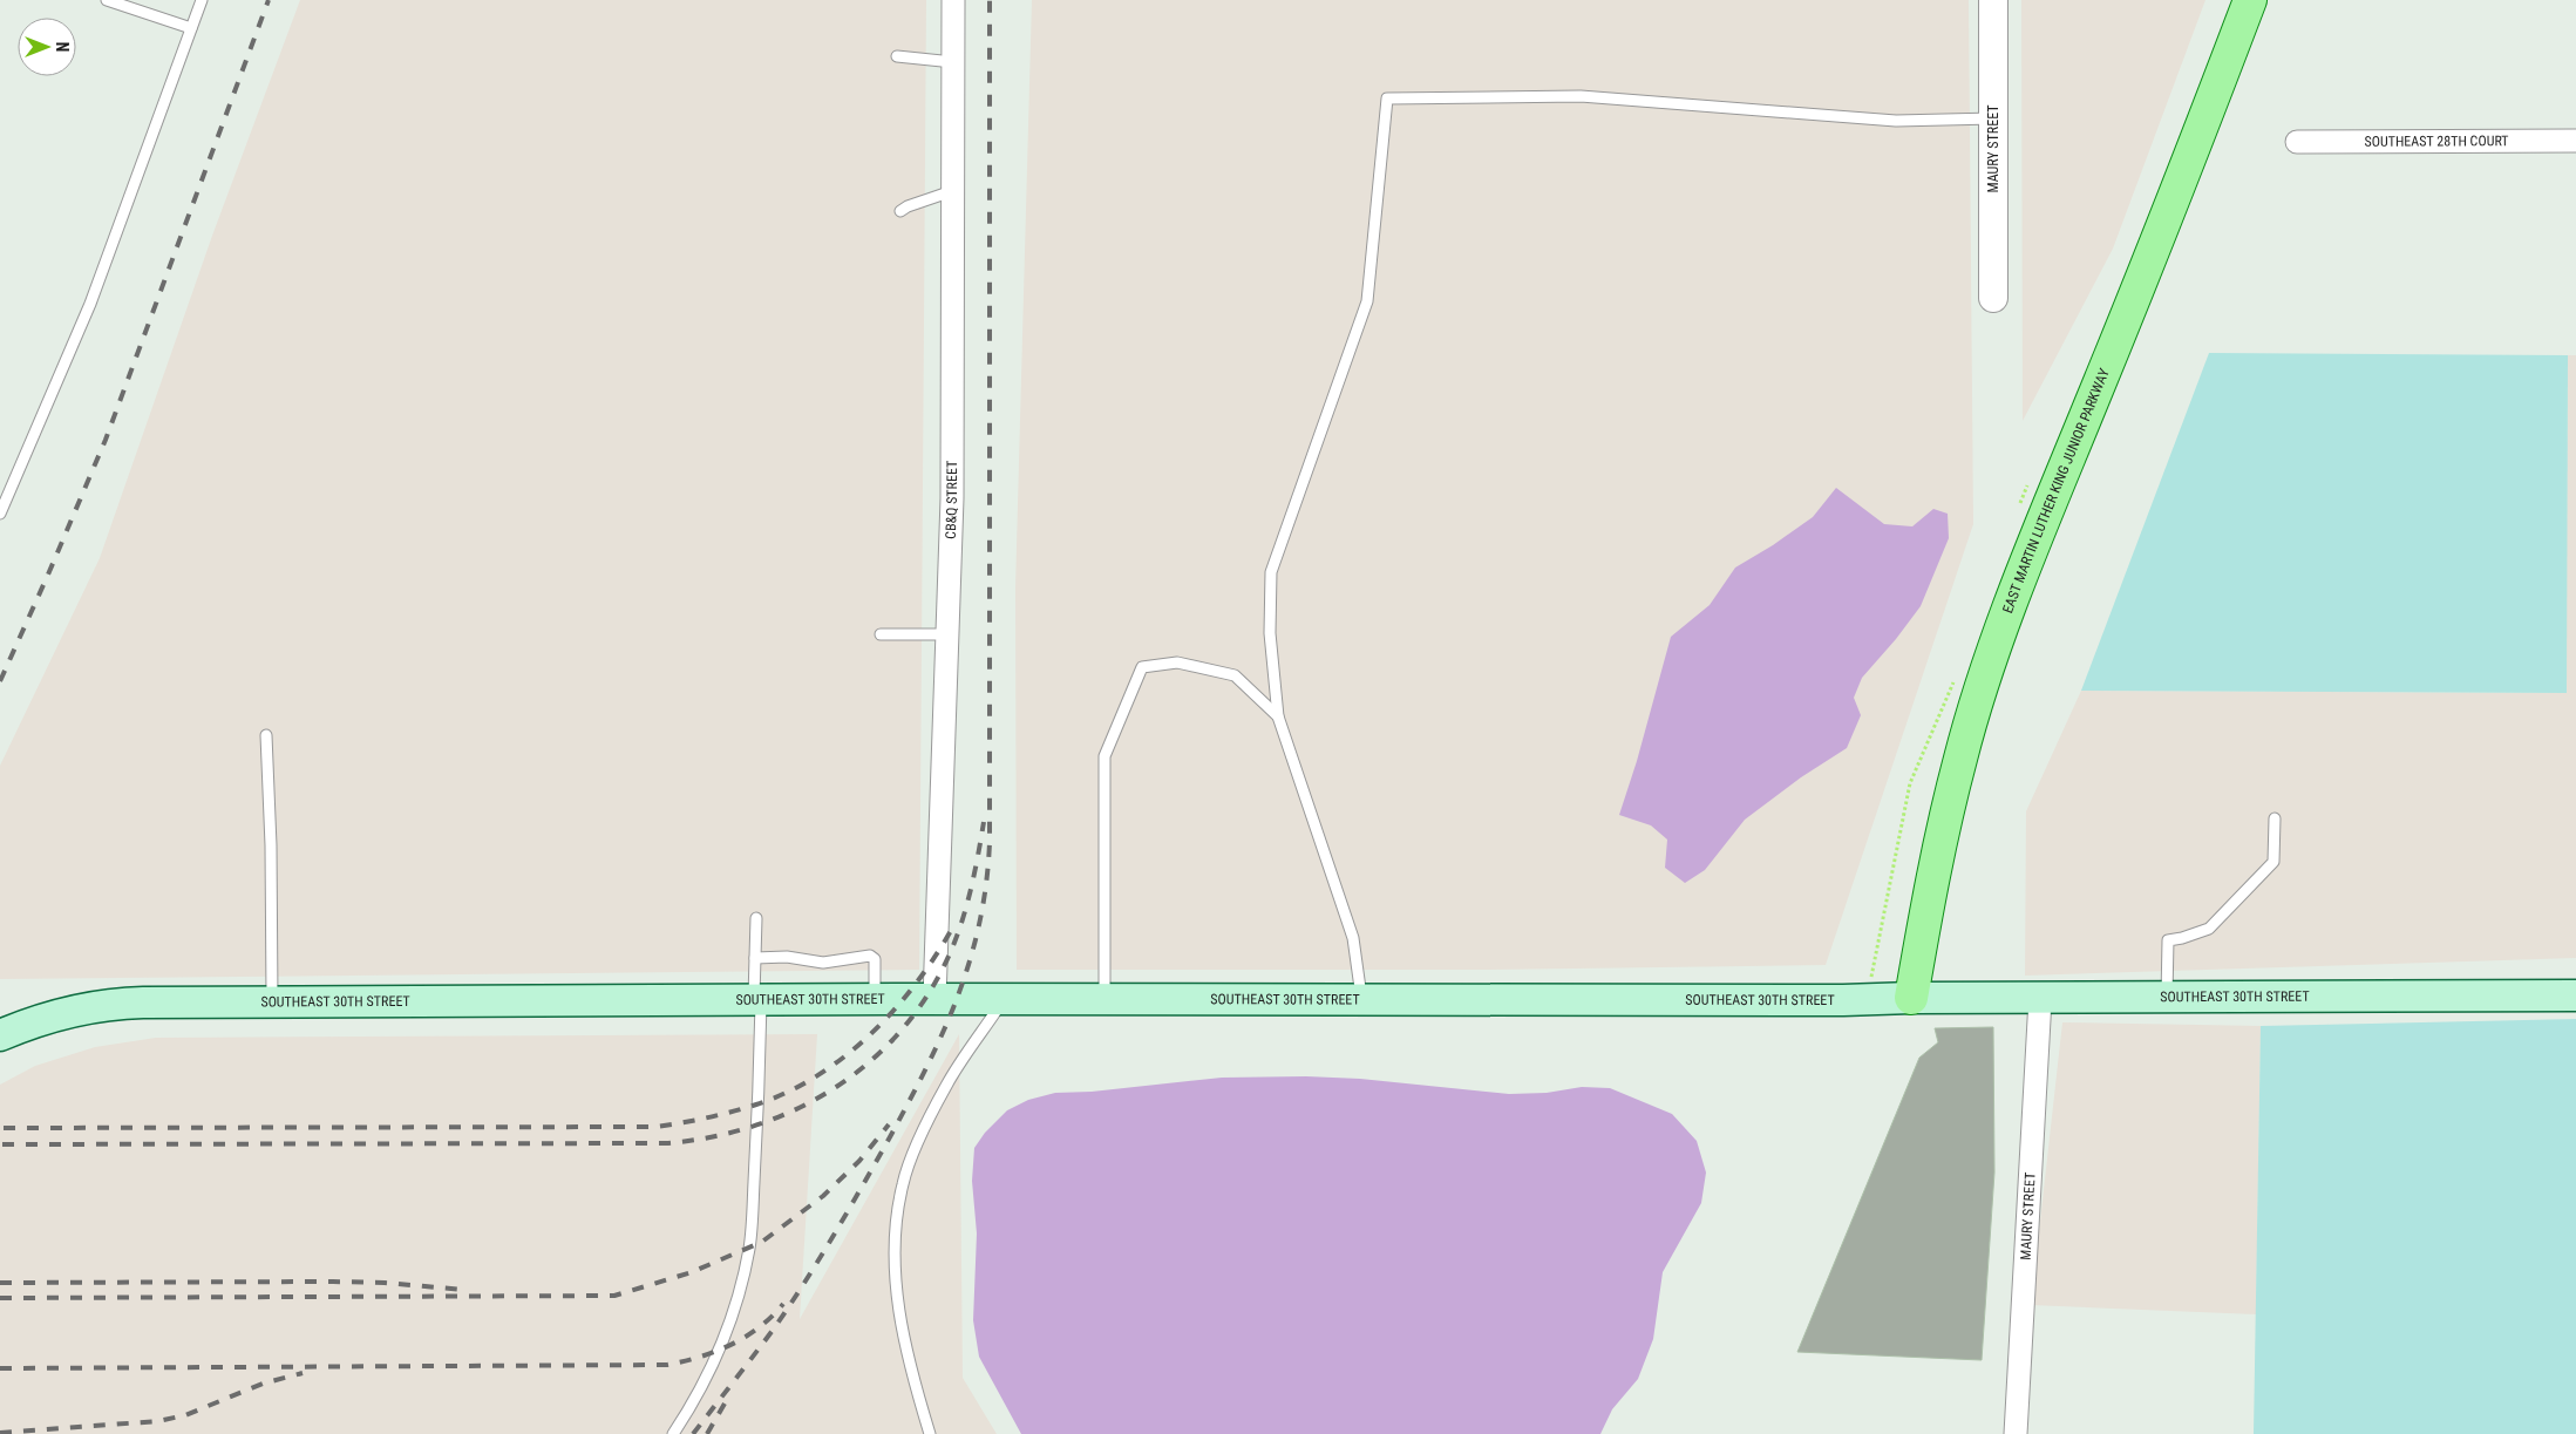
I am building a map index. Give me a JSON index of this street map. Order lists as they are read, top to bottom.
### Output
{
  "streets": {
    "main road": ["EAST MARTIN LUTHER KING JUNIOR PARKWAY", "SOUTHEAST 30TH STREET"],
    "street": ["SOUTHEAST 28TH COURT", "MAURY STREET", "CB&Q STREET"]
  },
  "crossings": [
    ["MAURY STREET", "SOUTHEAST 30TH STREET"],
    ["EAST MARTIN LUTHER KING JUNIOR PARKWAY", "SOUTHEAST 30TH STREET"],
    ["CB&Q STREET", "SOUTHEAST 30TH STREET"]
  ],
  "north": "right"
}
